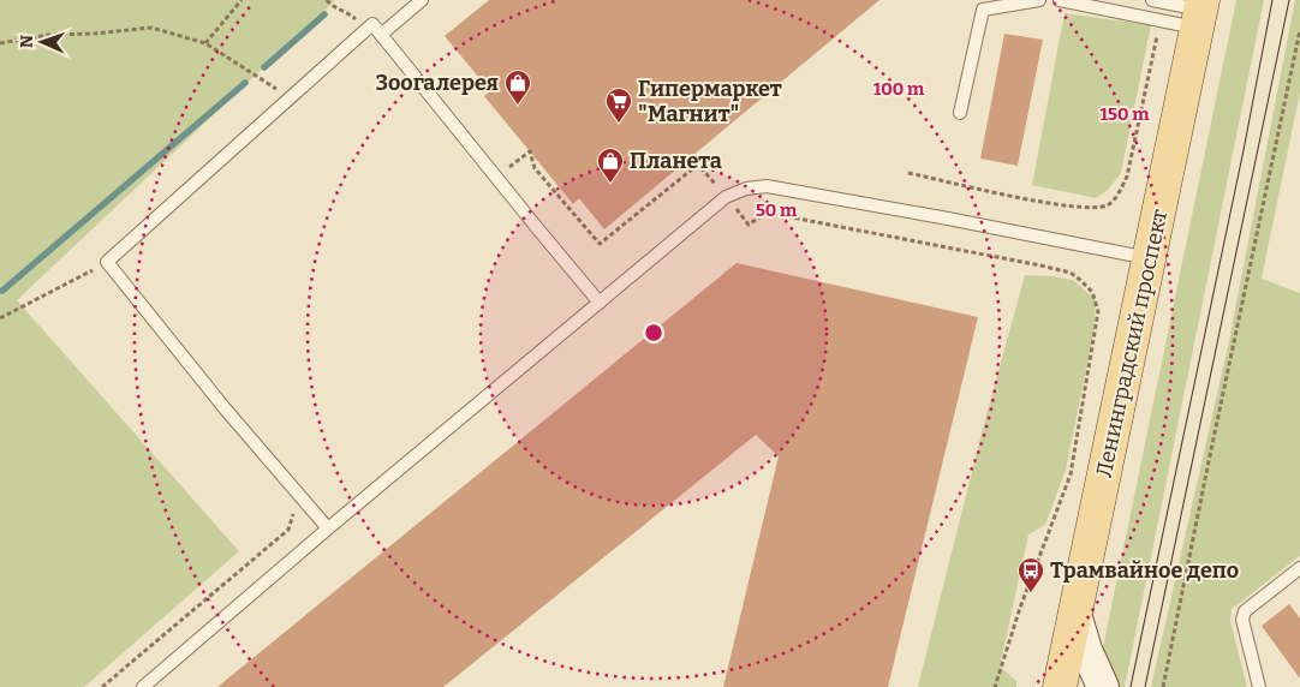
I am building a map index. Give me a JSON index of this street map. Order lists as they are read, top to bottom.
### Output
{
  "streets": {
    "main road": ["Ленинградский проспект"]
  },
  "places": {
    "shop": ["Зоогалерея", "Планета"],
    "supermarket": ["Гипермаркет \"Магнит\""],
    "bus stop": ["Трамвайное депо"]
  },
  "north": "left",
  "rings": ["100 m", "150 m", "50 m"]
}
